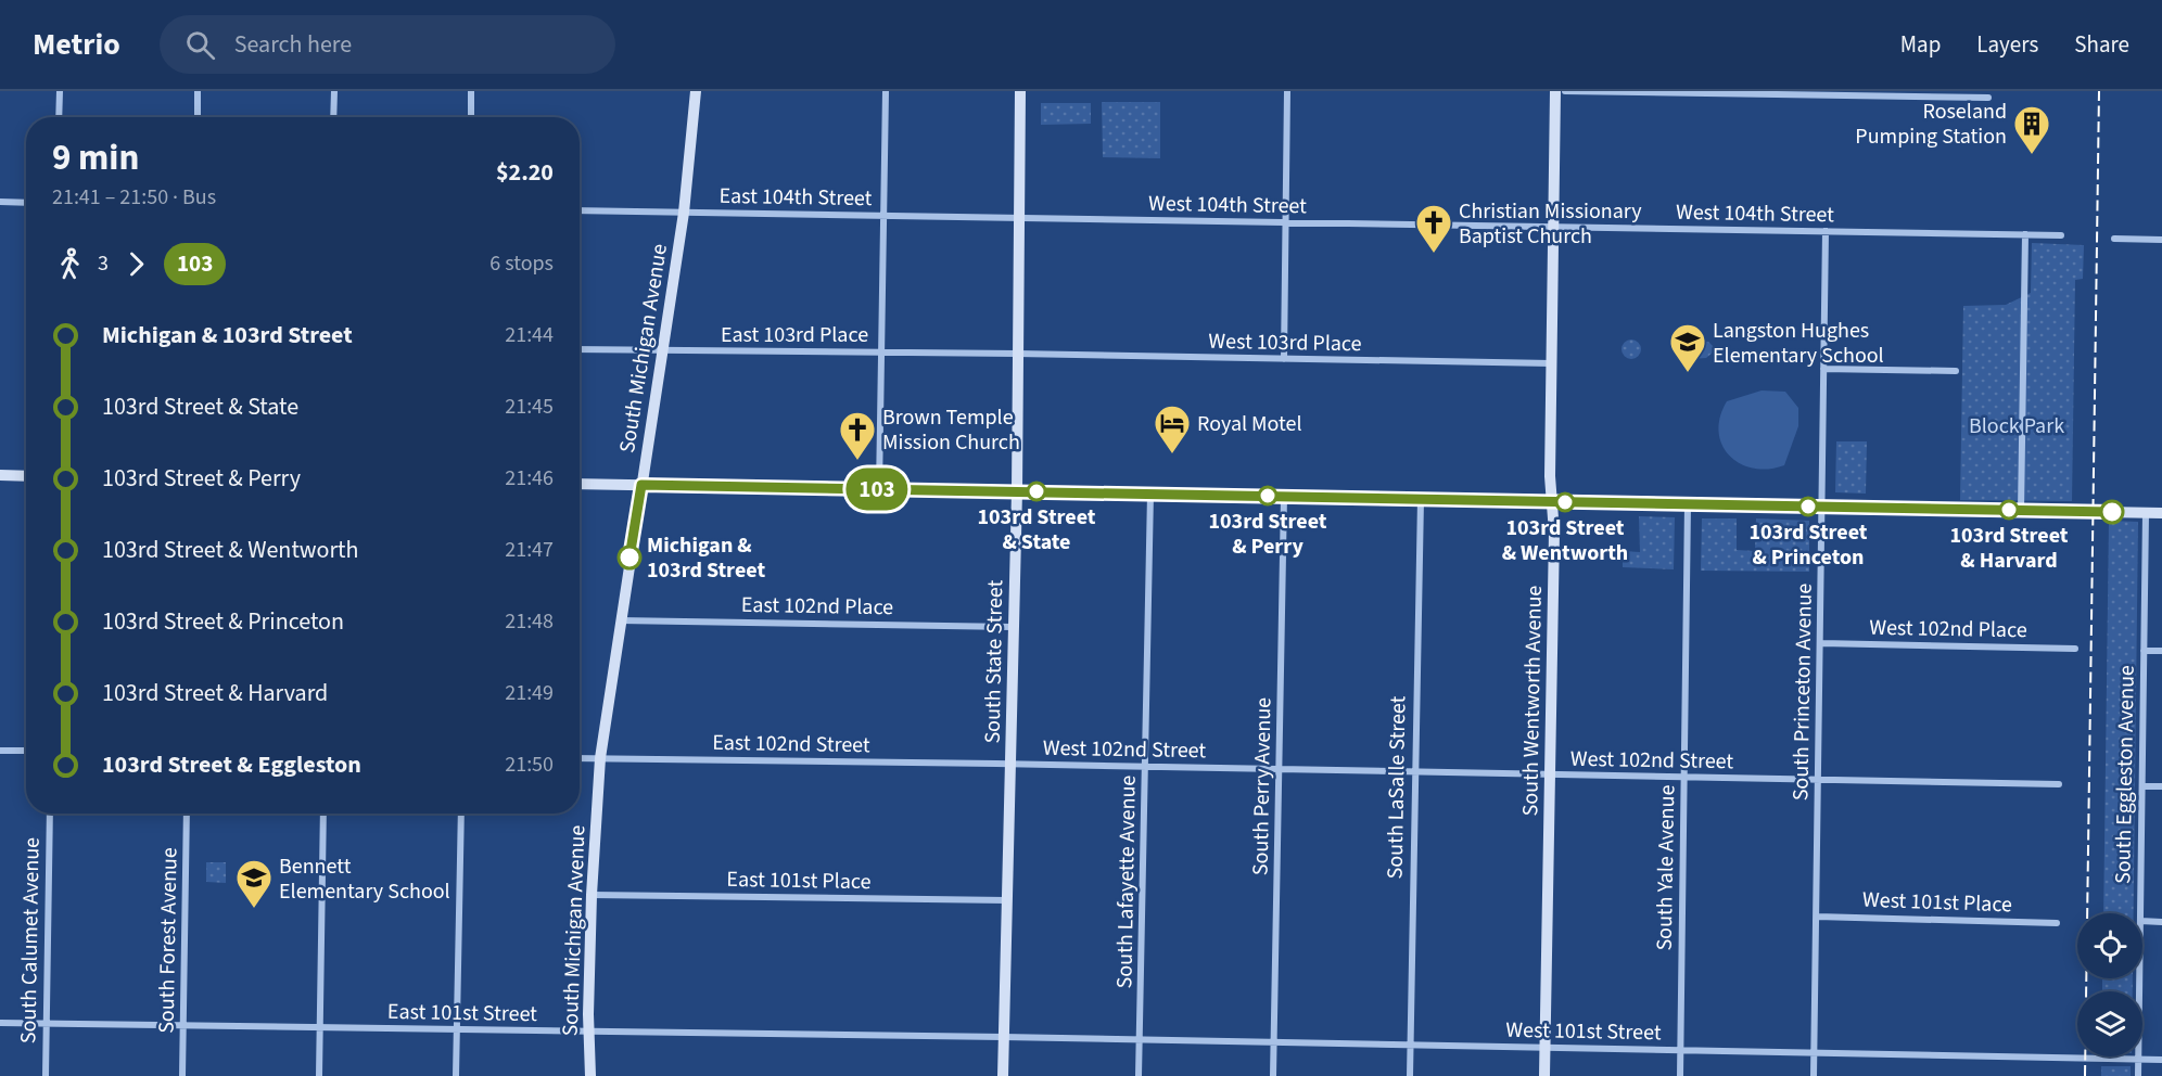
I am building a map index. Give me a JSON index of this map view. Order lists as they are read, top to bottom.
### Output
{
  "streets": {
    "main road": ["South Michigan Avenue", "South State Street", "South Wentworth Avenue"],
    "street": [
      "East 104th Street",
      "West 104th Street",
      "East 103rd Place",
      "West 103rd Place",
      "East 102nd Place",
      "West 102nd Place",
      "South Princeton Avenue",
      "East 102nd Street",
      "West 102nd Street",
      "South Eggleston Avenue",
      "South Perry Avenue",
      "South LaSalle Street",
      "South Yale Avenue",
      "East 101st Place",
      "South Lafayette Avenue",
      "West 101st Place",
      "South Calumet Avenue",
      "South Forest Avenue",
      "East 101st Street",
      "West 101st Street"
    ]
  },
  "crossings": [
    ["East 104th Street", "West 104th Street"],
    ["East 104th Street", "South Michigan Avenue"],
    ["East 104th Street", "South State Street"],
    ["West 104th Street", "South State Street"],
    ["West 104th Street", "South Princeton Avenue"],
    ["West 104th Street", "South Wentworth Avenue"],
    ["East 103rd Place", "West 103rd Place"],
    ["East 103rd Place", "South Michigan Avenue"],
    ["East 103rd Place", "South State Street"],
    ["West 103rd Place", "South State Street"],
    ["West 103rd Place", "South Wentworth Avenue"],
    ["South Michigan Avenue", "East 102nd Place"],
    ["South Michigan Avenue", "East 102nd Street"],
    ["South Michigan Avenue", "East 101st Place"],
    ["South Michigan Avenue", "East 101st Street"],
    ["East 102nd Place", "South State Street"],
    ["West 102nd Place", "South Princeton Avenue"],
    ["South State Street", "East 102nd Street"],
    ["South State Street", "West 102nd Street"],
    ["South State Street", "East 101st Place"],
    ["South State Street", "East 101st Street"],
    ["South State Street", "West 101st Street"],
    ["South Princeton Avenue", "West 102nd Street"],
    ["South Princeton Avenue", "West 101st Place"],
    ["South Princeton Avenue", "West 101st Street"],
    ["South Wentworth Avenue", "West 102nd Street"],
    ["South Wentworth Avenue", "West 101st Street"],
    ["East 102nd Street", "West 102nd Street"],
    ["West 102nd Street", "South Perry Avenue"],
    ["West 102nd Street", "South LaSalle Street"],
    ["West 102nd Street", "South Yale Avenue"],
    ["West 102nd Street", "South Lafayette Avenue"],
    ["South Eggleston Avenue", "West 101st Street"],
    ["South Perry Avenue", "West 101st Street"],
    ["South LaSalle Street", "West 101st Street"],
    ["South Yale Avenue", "West 101st Street"],
    ["South Lafayette Avenue", "West 101st Street"],
    ["South Calumet Avenue", "East 101st Street"],
    ["South Forest Avenue", "East 101st Street"],
    ["East 101st Street", "West 101st Street"]
  ],
  "parks": ["Block Park"],
  "places": {
    "building": ["Roseland Pumping Station"],
    "church": ["Christian Missionary Baptist Church", "Brown Temple Mission Church"],
    "school or university": ["Langston Hughes Elementary School", "Bennett Elementary School"],
    "hotel": ["Royal Motel"],
    "other": [
      "103rd Street & State",
      "103rd Street & Perry",
      "103rd Street & Wentworth",
      "103rd Street & Princeton",
      "103rd Street & Harvard",
      "Michigan & 103rd Street"
    ]
  },
  "lines": ["bus line 103"],
  "page": {
    "header": "Metrio",
    "search": "Search here",
    "nav": ["Map", "Layers", "Share"],
    "on_map": "103",
    "heading": ["9 min", "21:41 – 21:50 · Bus", "$2.20"],
    "legs": ["3", "103", "6 stops"],
    "list": [
      {
        "name": "Michigan & 103rd Street",
        "value": "21:44"
      },
      {
        "name": "103rd Street & State",
        "value": "21:45"
      },
      {
        "name": "103rd Street & Perry",
        "value": "21:46"
      },
      {
        "name": "103rd Street & Wentworth",
        "value": "21:47"
      },
      {
        "name": "103rd Street & Princeton",
        "value": "21:48"
      },
      {
        "name": "103rd Street & Harvard",
        "value": "21:49"
      },
      {
        "name": "103rd Street & Eggleston",
        "value": "21:50"
      }
    ]
  }
}
